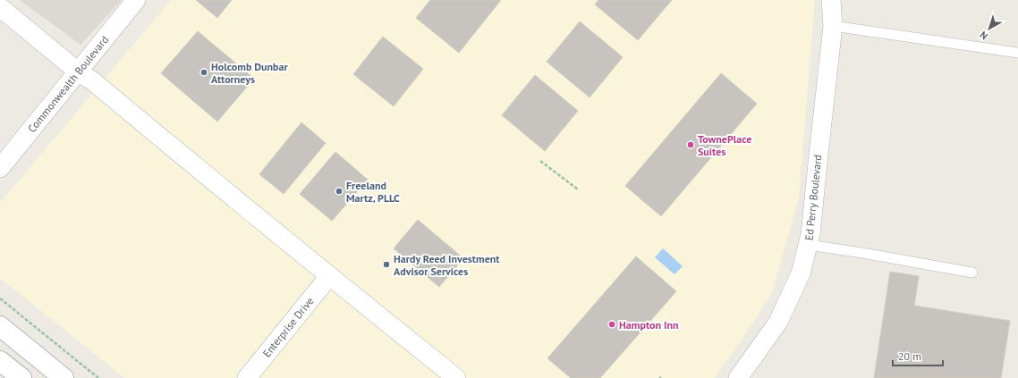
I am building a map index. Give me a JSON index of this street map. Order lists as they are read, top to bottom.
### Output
{
  "streets": {
    "street": ["Commonwealth Boulevard", "Ed Perry Boulevard", "Enterprise Drive"]
  },
  "places": [
    "Holcomb Dunbar Attorneys",
    "TownePlace Suites",
    "Freeland Martz, PLLC",
    "Hardy Reed Investment Advisor Services",
    "Hampton Inn"
  ],
  "scale_bar": "20 m",
  "north": "bottom left"
}
